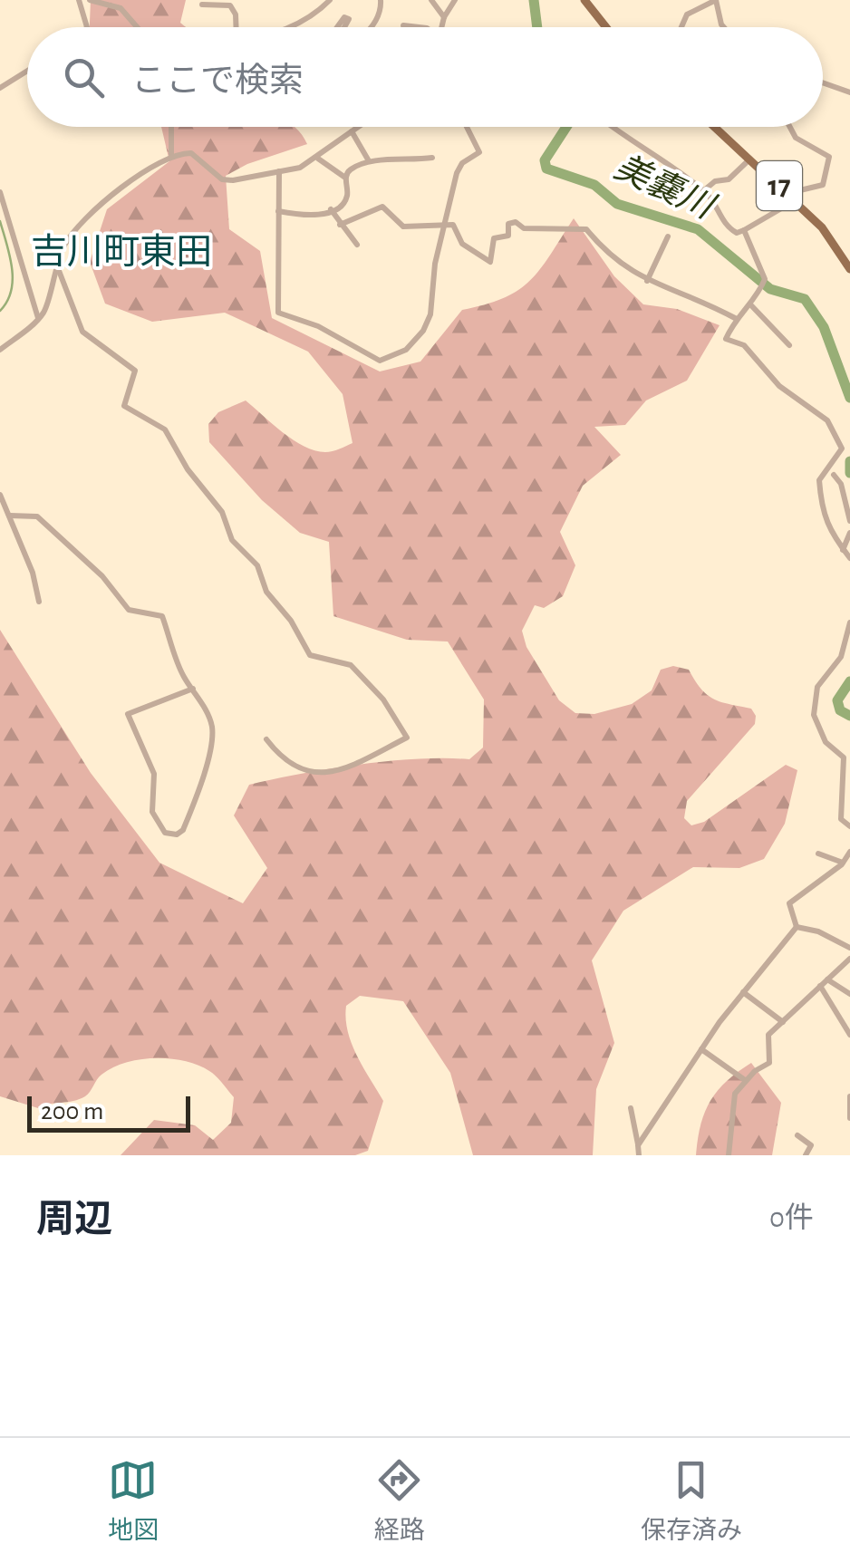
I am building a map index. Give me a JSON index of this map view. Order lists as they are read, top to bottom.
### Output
{
  "streets": {
    "main road": ["17"]
  },
  "districts": ["吉川町東田"],
  "water": ["美嚢川"],
  "scale_bar": "200 m",
  "page": {
    "search": "ここで検索",
    "scale": "200 m",
    "heading": ["周辺", "0件"],
    "nav": ["地図", "経路", "保存済み"]
  }
}
